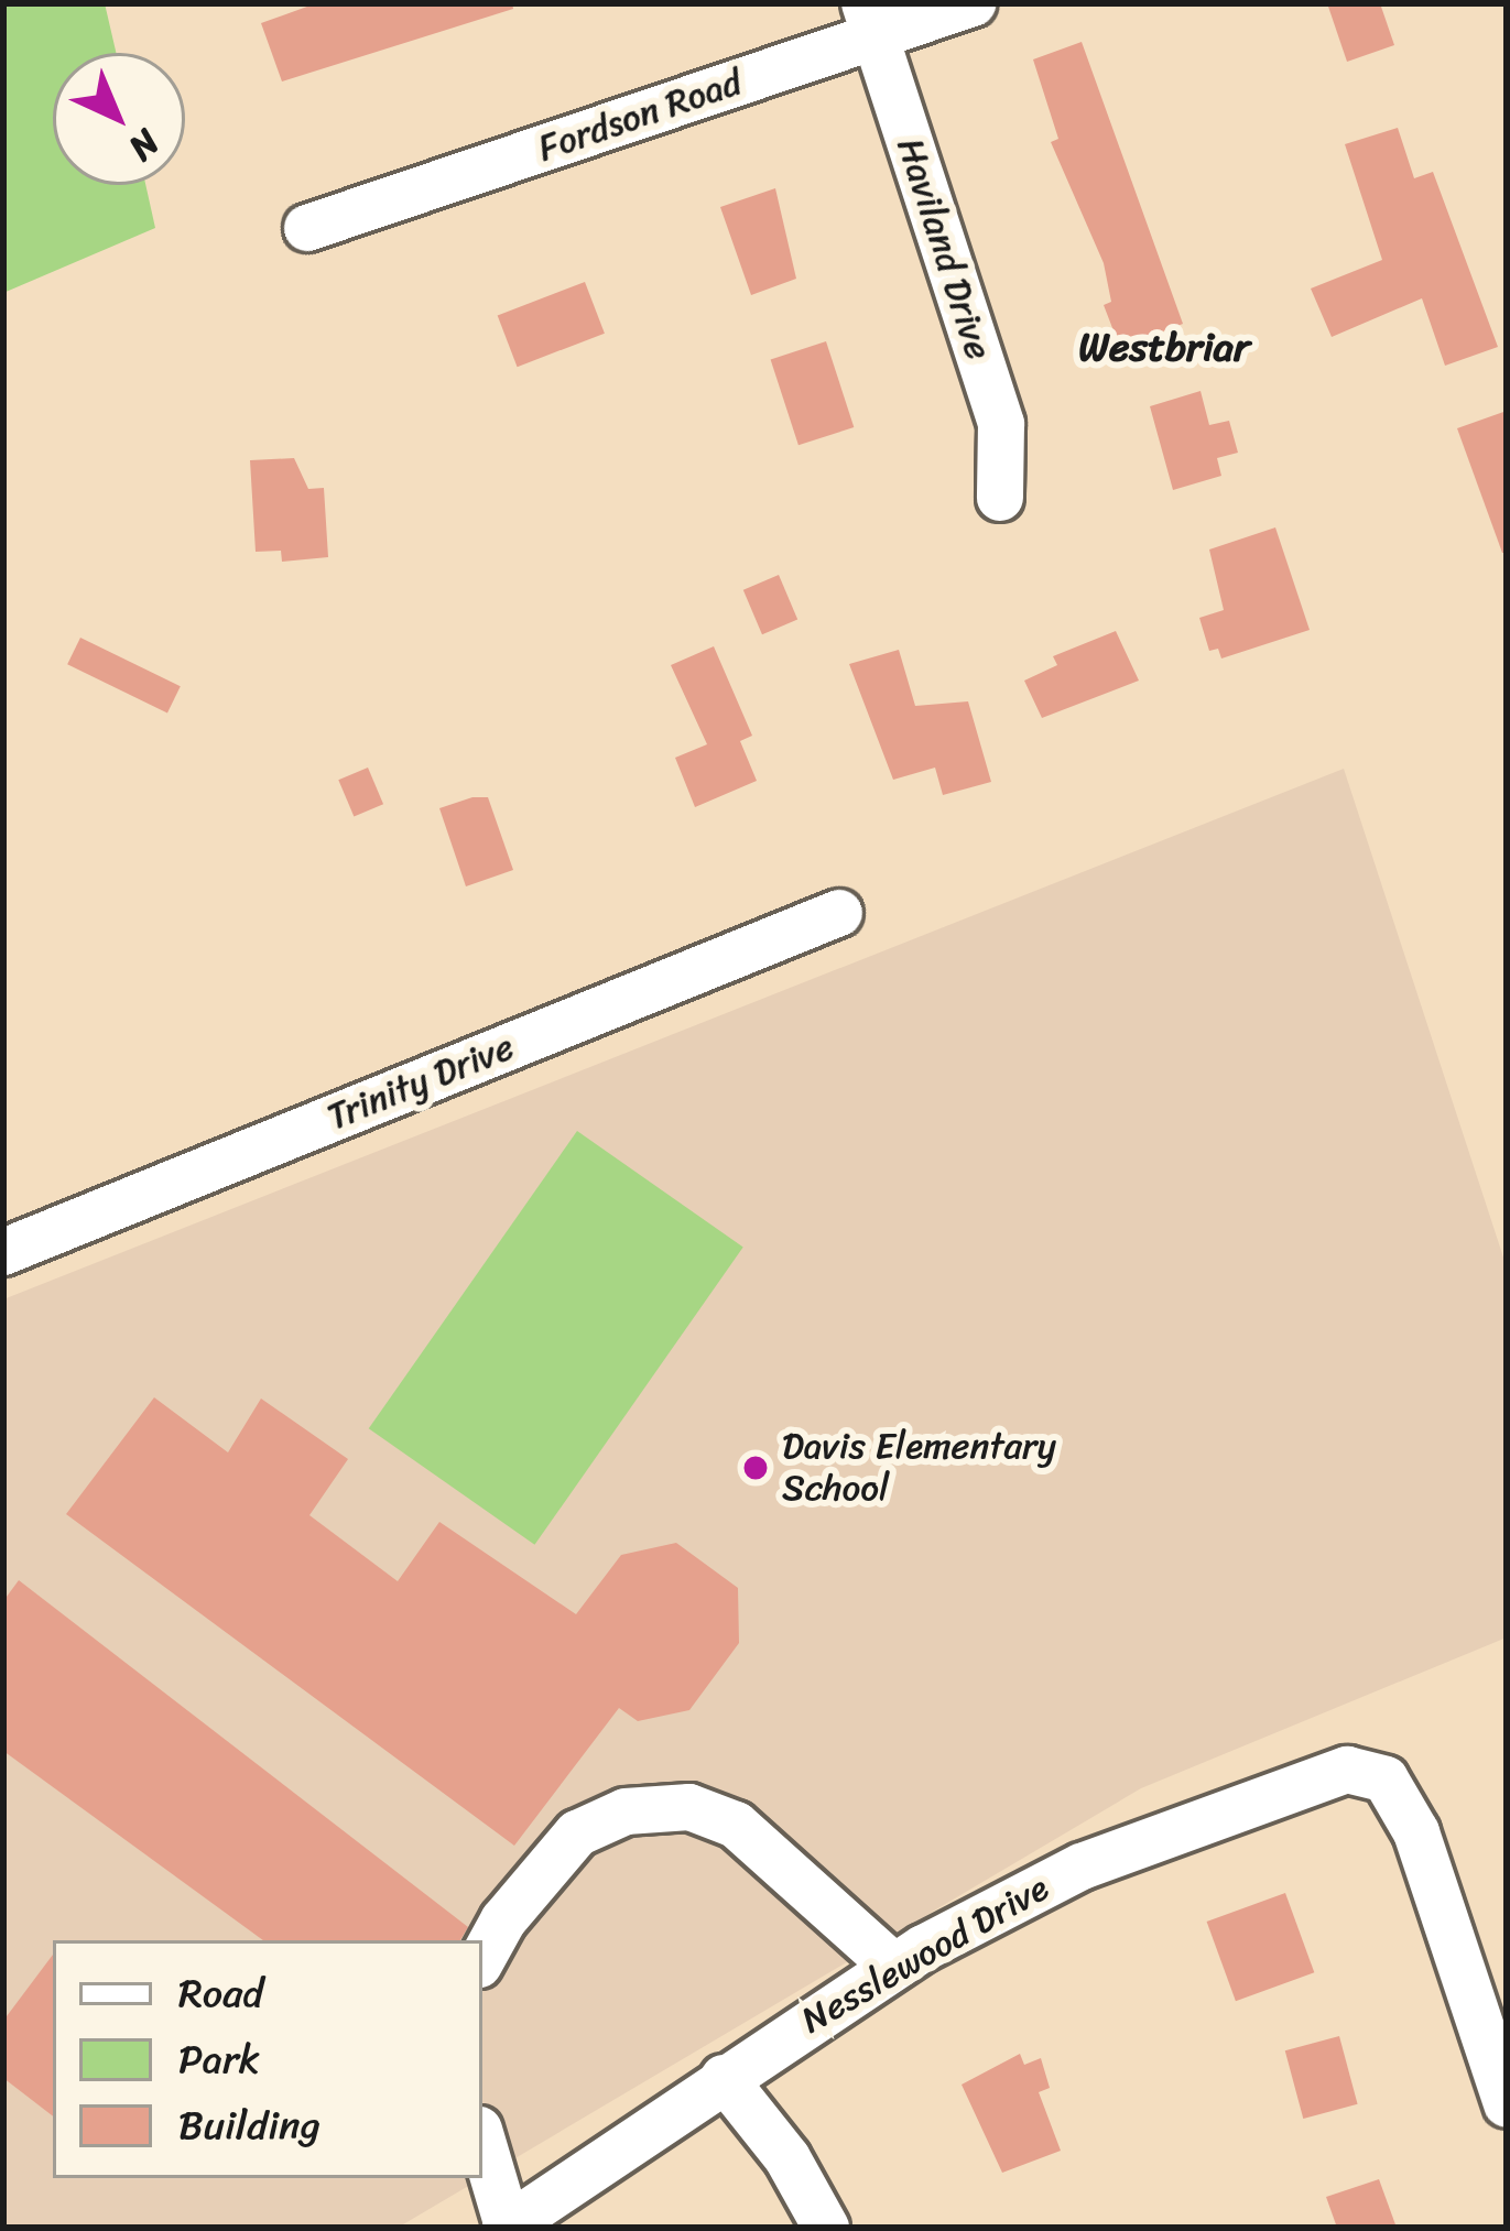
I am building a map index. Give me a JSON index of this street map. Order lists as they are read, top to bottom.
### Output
{
  "streets": {
    "street": [
      "Fordson Road",
      "Haviland Drive",
      "Trinity Drive",
      "Nesslewood Drive"
    ]
  },
  "crossings": [
    ["Fordson Road", "Haviland Drive"]
  ],
  "districts": ["Westbriar"],
  "places": ["Davis Elementary School"],
  "legend": ["Road", "Park", "Building"],
  "north": "bottom right"
}
